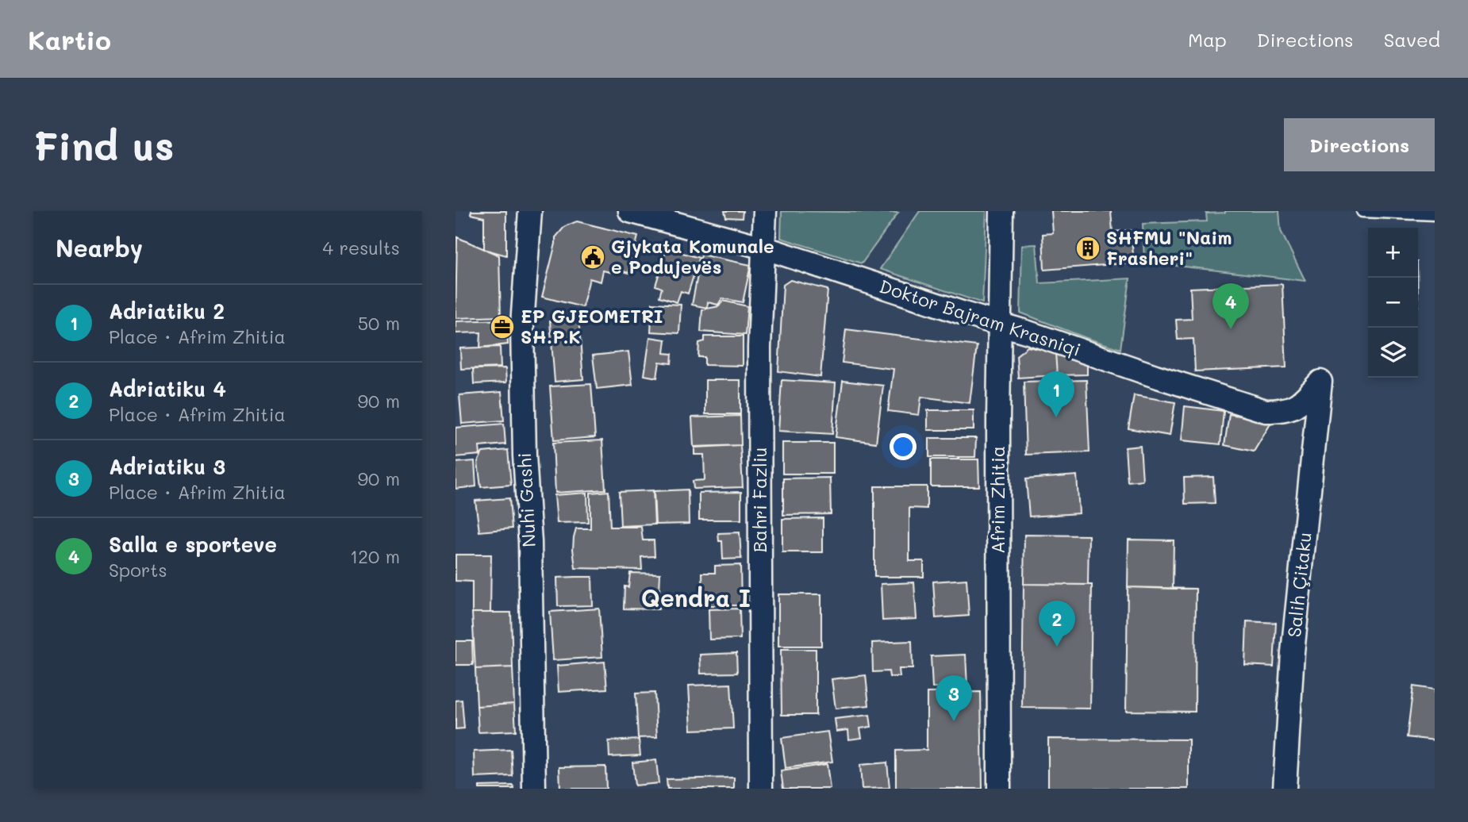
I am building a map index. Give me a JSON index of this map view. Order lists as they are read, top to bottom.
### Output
{
  "streets": {
    "street": [
      "Doktor Bajram Krasniqi",
      "Nuhi Gashi",
      "Bahri Fazliu",
      "Afrim Zhitia",
      "Salih Çitaku"
    ]
  },
  "crossings": [
    ["Doktor Bajram Krasniqi", "Bahri Fazliu"],
    ["Doktor Bajram Krasniqi", "Afrim Zhitia"],
    ["Doktor Bajram Krasniqi", "Salih Çitaku"]
  ],
  "districts": ["Qendra I"],
  "places": {
    "building": ["SHFMU \"Naim Frasheri\""],
    "public building": ["Gjykata Komunale e Podujevës"],
    "office": ["EP GJEOMETRI SH.P.K"]
  },
  "page": {
    "header": "Kartio",
    "nav": ["Map", "Directions", "Saved"],
    "buttons": "Directions",
    "title": "Find us",
    "heading": ["Nearby", "4 results"],
    "map_buttons": ["+", "−"],
    "list": [
      {
        "mark": "1",
        "name": "Adriatiku 2",
        "note": "Place · Afrim Zhitia",
        "value": "50 m"
      },
      {
        "mark": "2",
        "name": "Adriatiku 4",
        "note": "Place · Afrim Zhitia",
        "value": "90 m"
      },
      {
        "mark": "3",
        "name": "Adriatiku 3",
        "note": "Place · Afrim Zhitia",
        "value": "90 m"
      },
      {
        "mark": "4",
        "name": "Salla e sporteve",
        "note": "Sports",
        "value": "120 m"
      }
    ],
    "pins": [
      "4",
      "1",
      "2",
      "3"
    ]
  }
}
